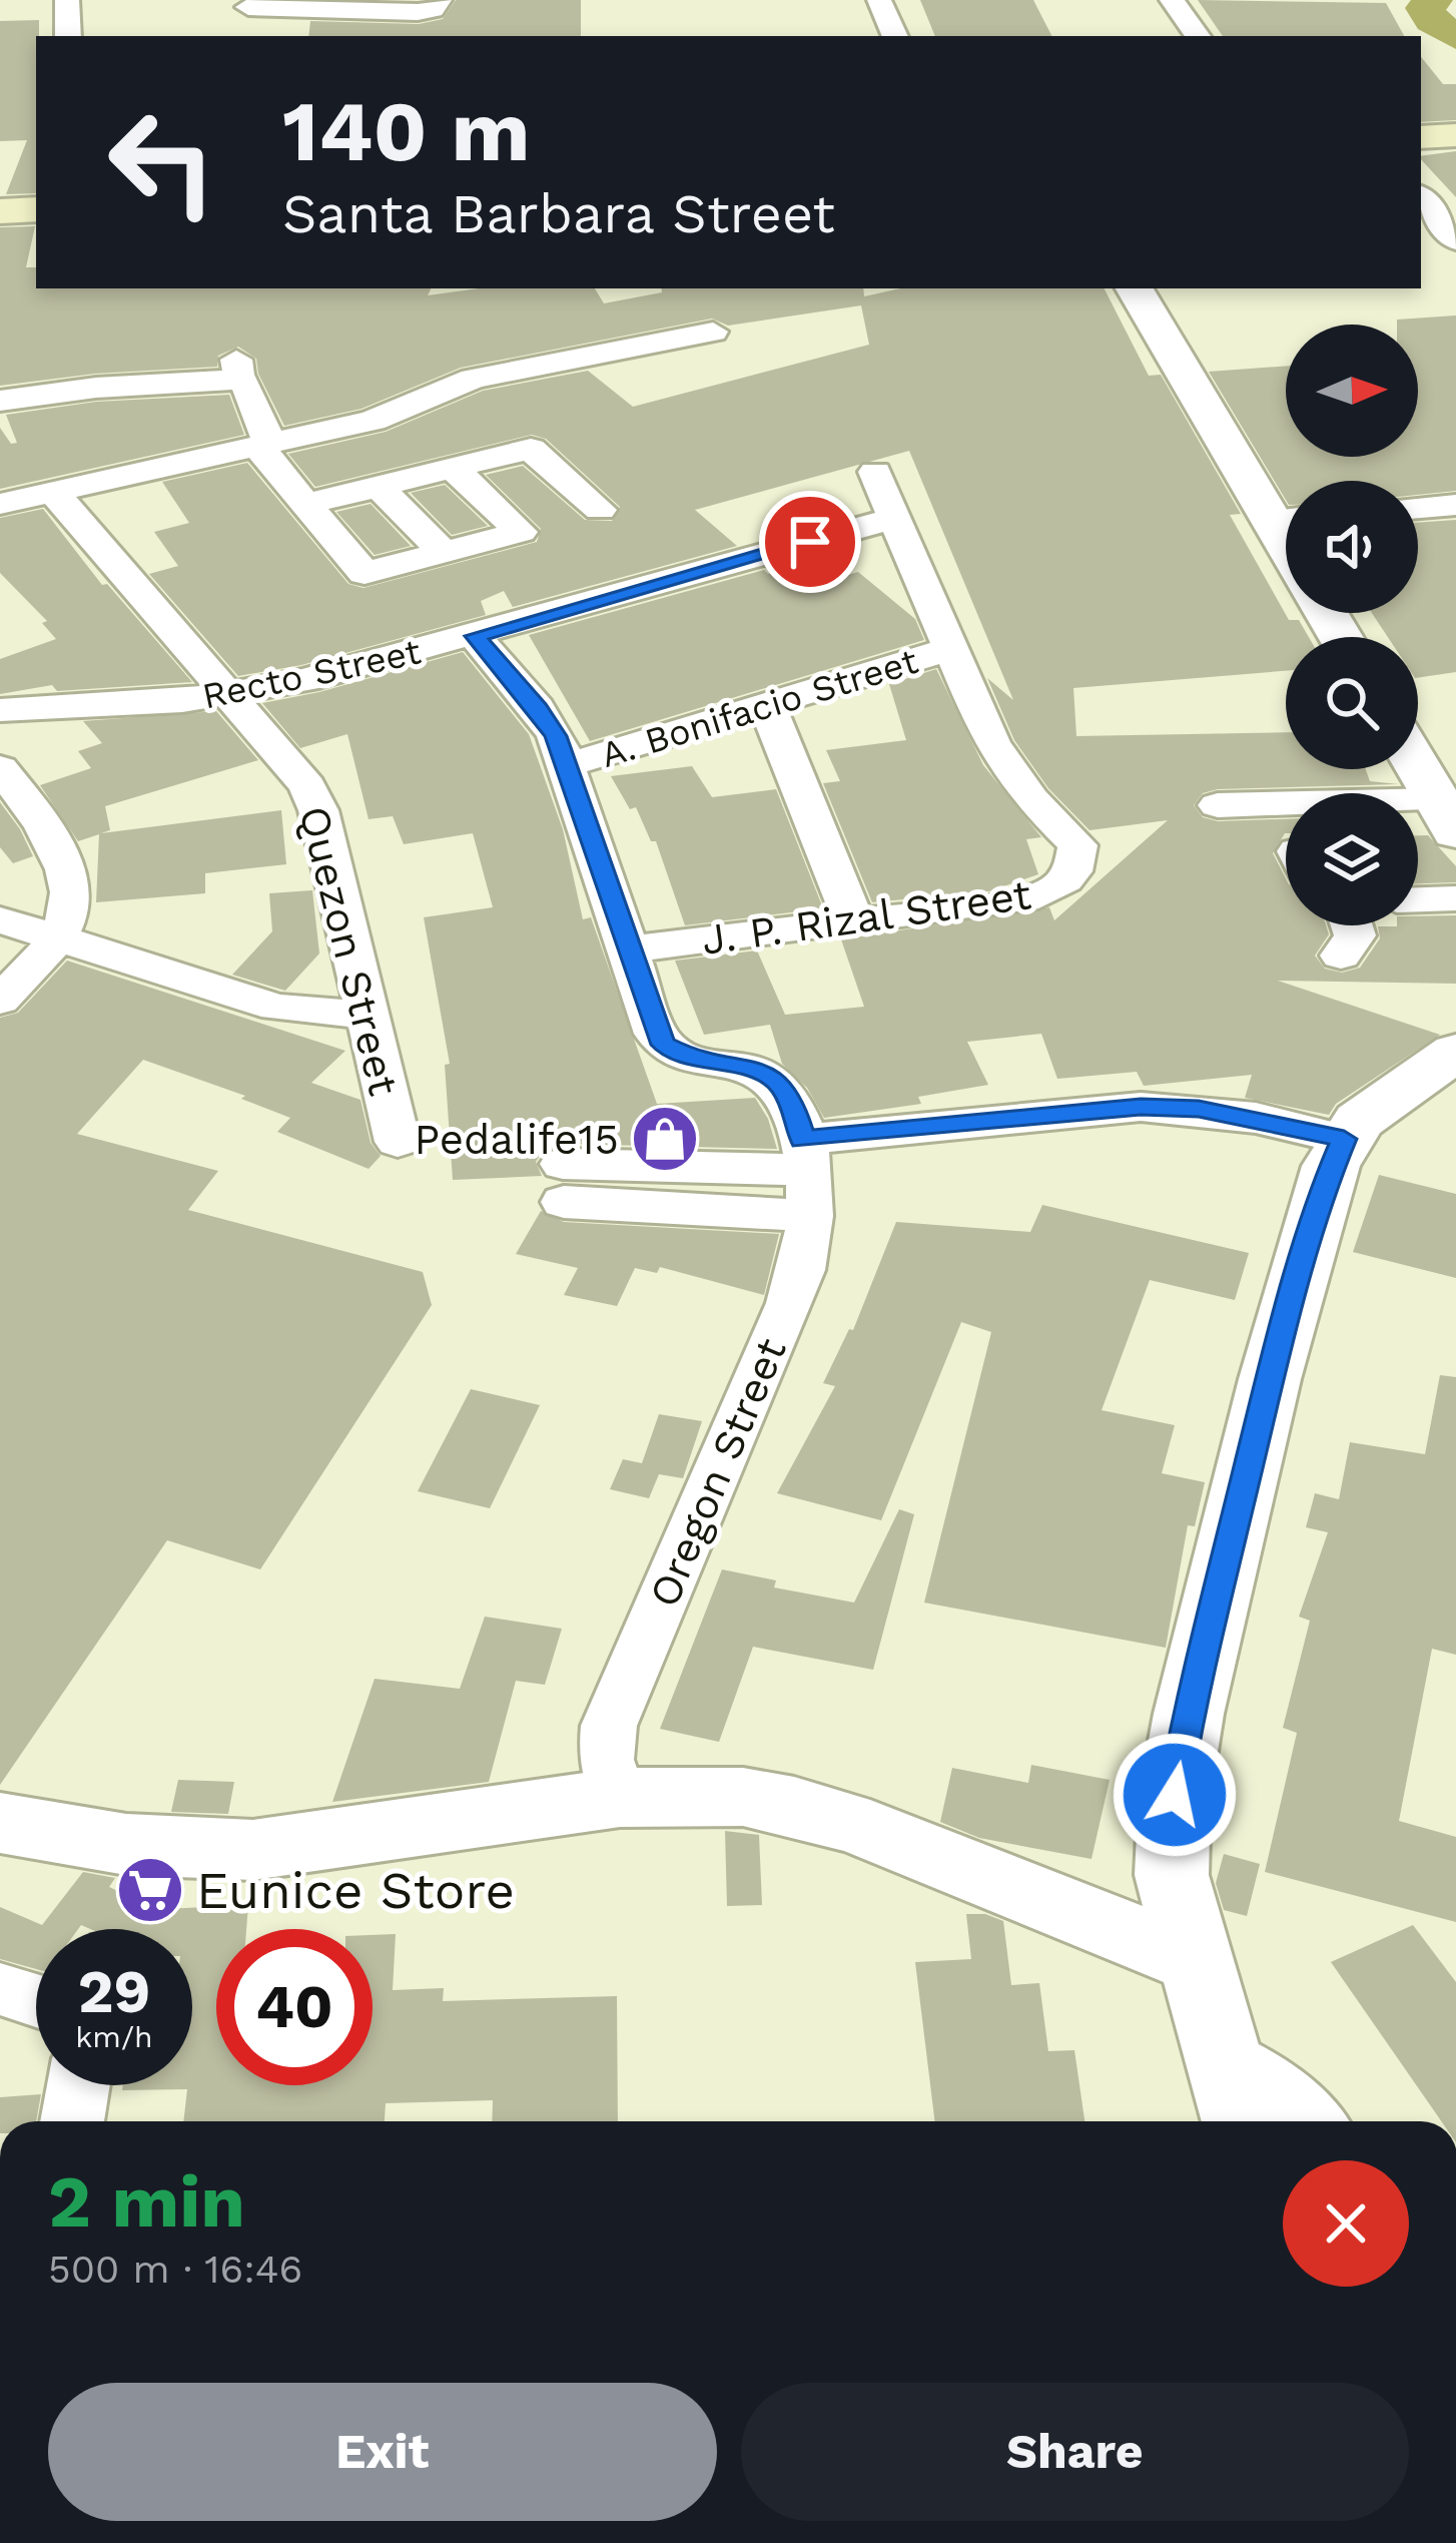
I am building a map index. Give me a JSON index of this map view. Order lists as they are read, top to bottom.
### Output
{
  "streets": {
    "street": [
      "Recto Street",
      "A. Bonifacio Street",
      "J. P. Rizal Street",
      "Quezon Street",
      "Oregon Street"
    ]
  },
  "crossings": [
    ["Recto Street", "J. P. Rizal Street"],
    ["Recto Street", "Quezon Street"],
    ["A. Bonifacio Street", "J. P. Rizal Street"]
  ],
  "places": {
    "shop": ["Pedalife15"],
    "supermarket": ["Eunice Store"]
  },
  "north": "right",
  "page": {
    "turn": ["140 m", "Santa Barbara Street"],
    "speed": "29 km/h",
    "limit": "40",
    "heading": ["2 min", "500 m · 16:46"],
    "buttons": ["Exit", "Share"]
  }
}
